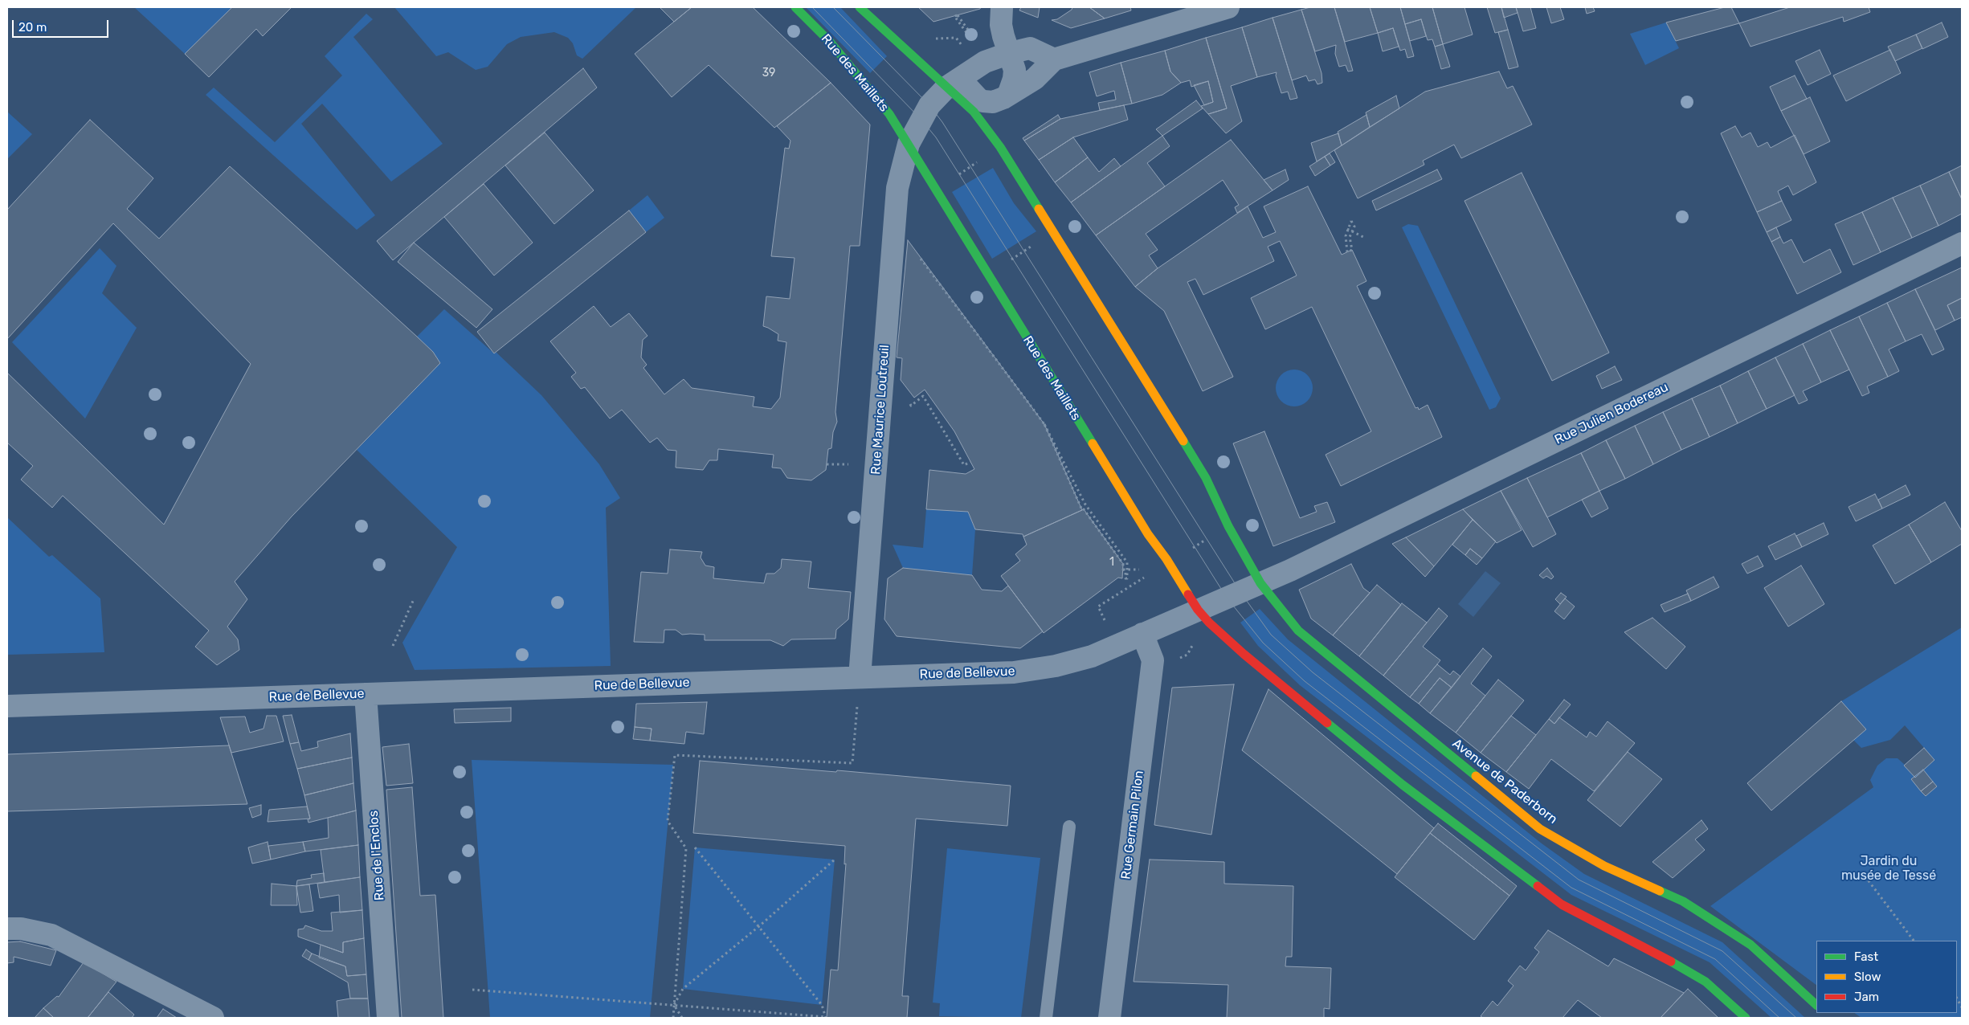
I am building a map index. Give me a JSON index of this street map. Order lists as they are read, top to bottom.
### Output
{
  "streets": {
    "main road": ["Rue des Maillets", "Avenue de Paderborn"],
    "street": [
      "Rue Maurice Loutreuil",
      "Rue Julien Bodereau",
      "Rue de Bellevue",
      "Rue Germain Pilon",
      "Rue de l'Enclos"
    ]
  },
  "crossings": [
    ["Rue des Maillets", "Rue Maurice Loutreuil"],
    ["Rue des Maillets", "Rue de Bellevue"],
    ["Rue Maurice Loutreuil", "Rue de Bellevue"],
    ["Rue Julien Bodereau", "Rue de Bellevue"],
    ["Rue Julien Bodereau", "Avenue de Paderborn"],
    ["Rue de Bellevue", "Avenue de Paderborn"],
    ["Rue de Bellevue", "Rue Germain Pilon"],
    ["Rue de Bellevue", "Rue de l'Enclos"]
  ],
  "parks": ["Jardin du musée de Tessé"],
  "house_numbers": ["39", "1"],
  "legend": ["Fast", "Slow", "Jam"],
  "scale_bar": "20 m"
}
